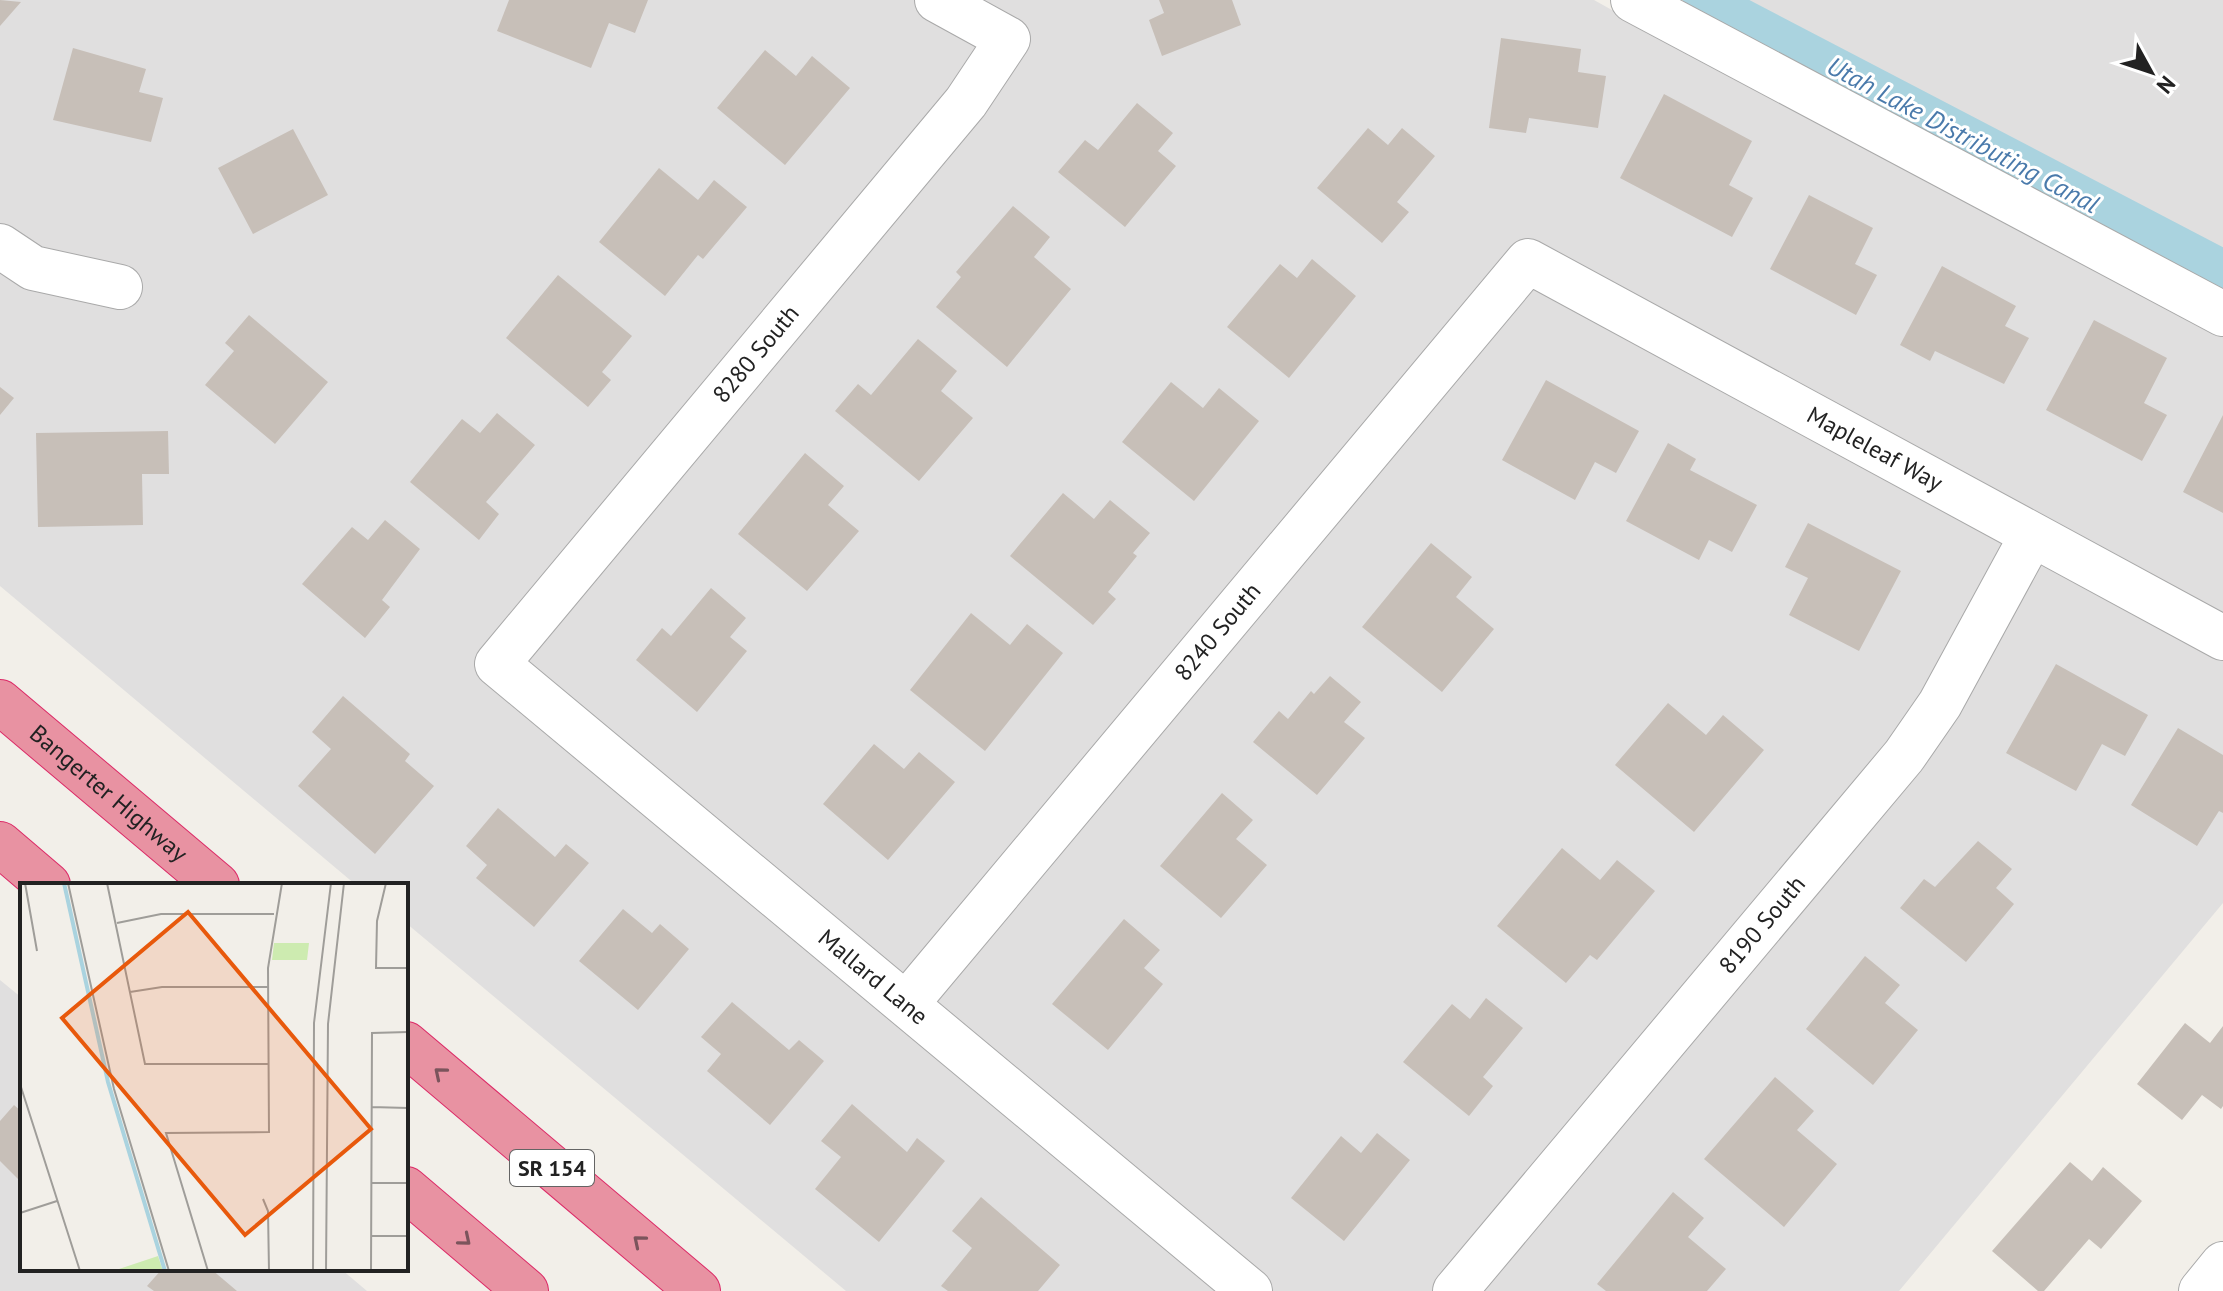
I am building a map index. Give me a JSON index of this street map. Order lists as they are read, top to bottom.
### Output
{
  "streets": {
    "highway": ["Bangerter Highway", "SR 154"],
    "street": [
      "8280 South",
      "Mapleleaf Way",
      "8240 South",
      "8190 South",
      "Mallard Lane"
    ]
  },
  "crossings": [
    ["8280 South", "Mallard Lane"],
    ["Mapleleaf Way", "8240 South"],
    ["Mapleleaf Way", "8190 South"],
    ["8240 South", "Mallard Lane"]
  ],
  "water": ["Utah Lake Distributing Canal"],
  "north": "bottom right"
}
